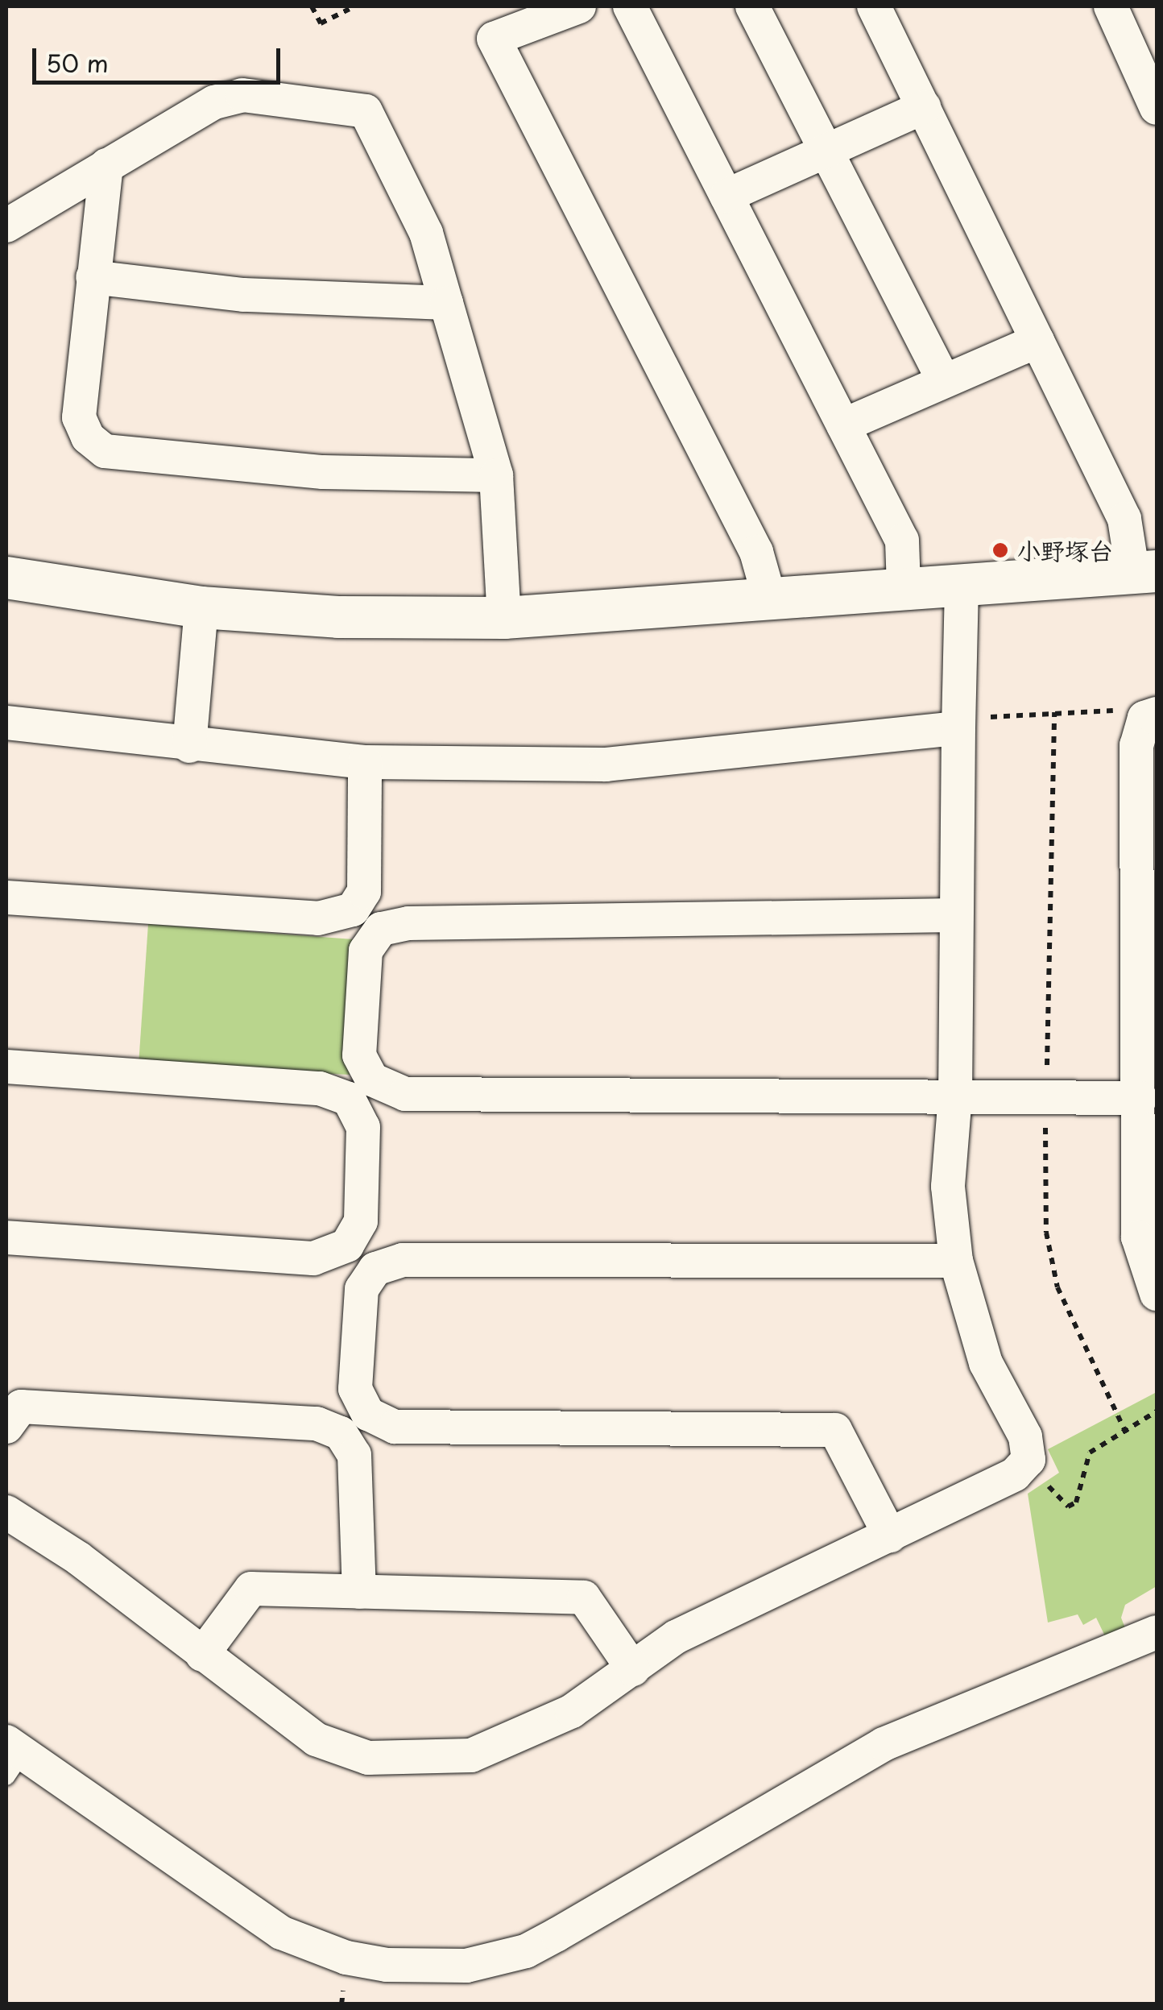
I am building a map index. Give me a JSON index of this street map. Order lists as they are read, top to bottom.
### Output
{
  "places": ["小野塚台"],
  "scale_bar": "50 m"
}
